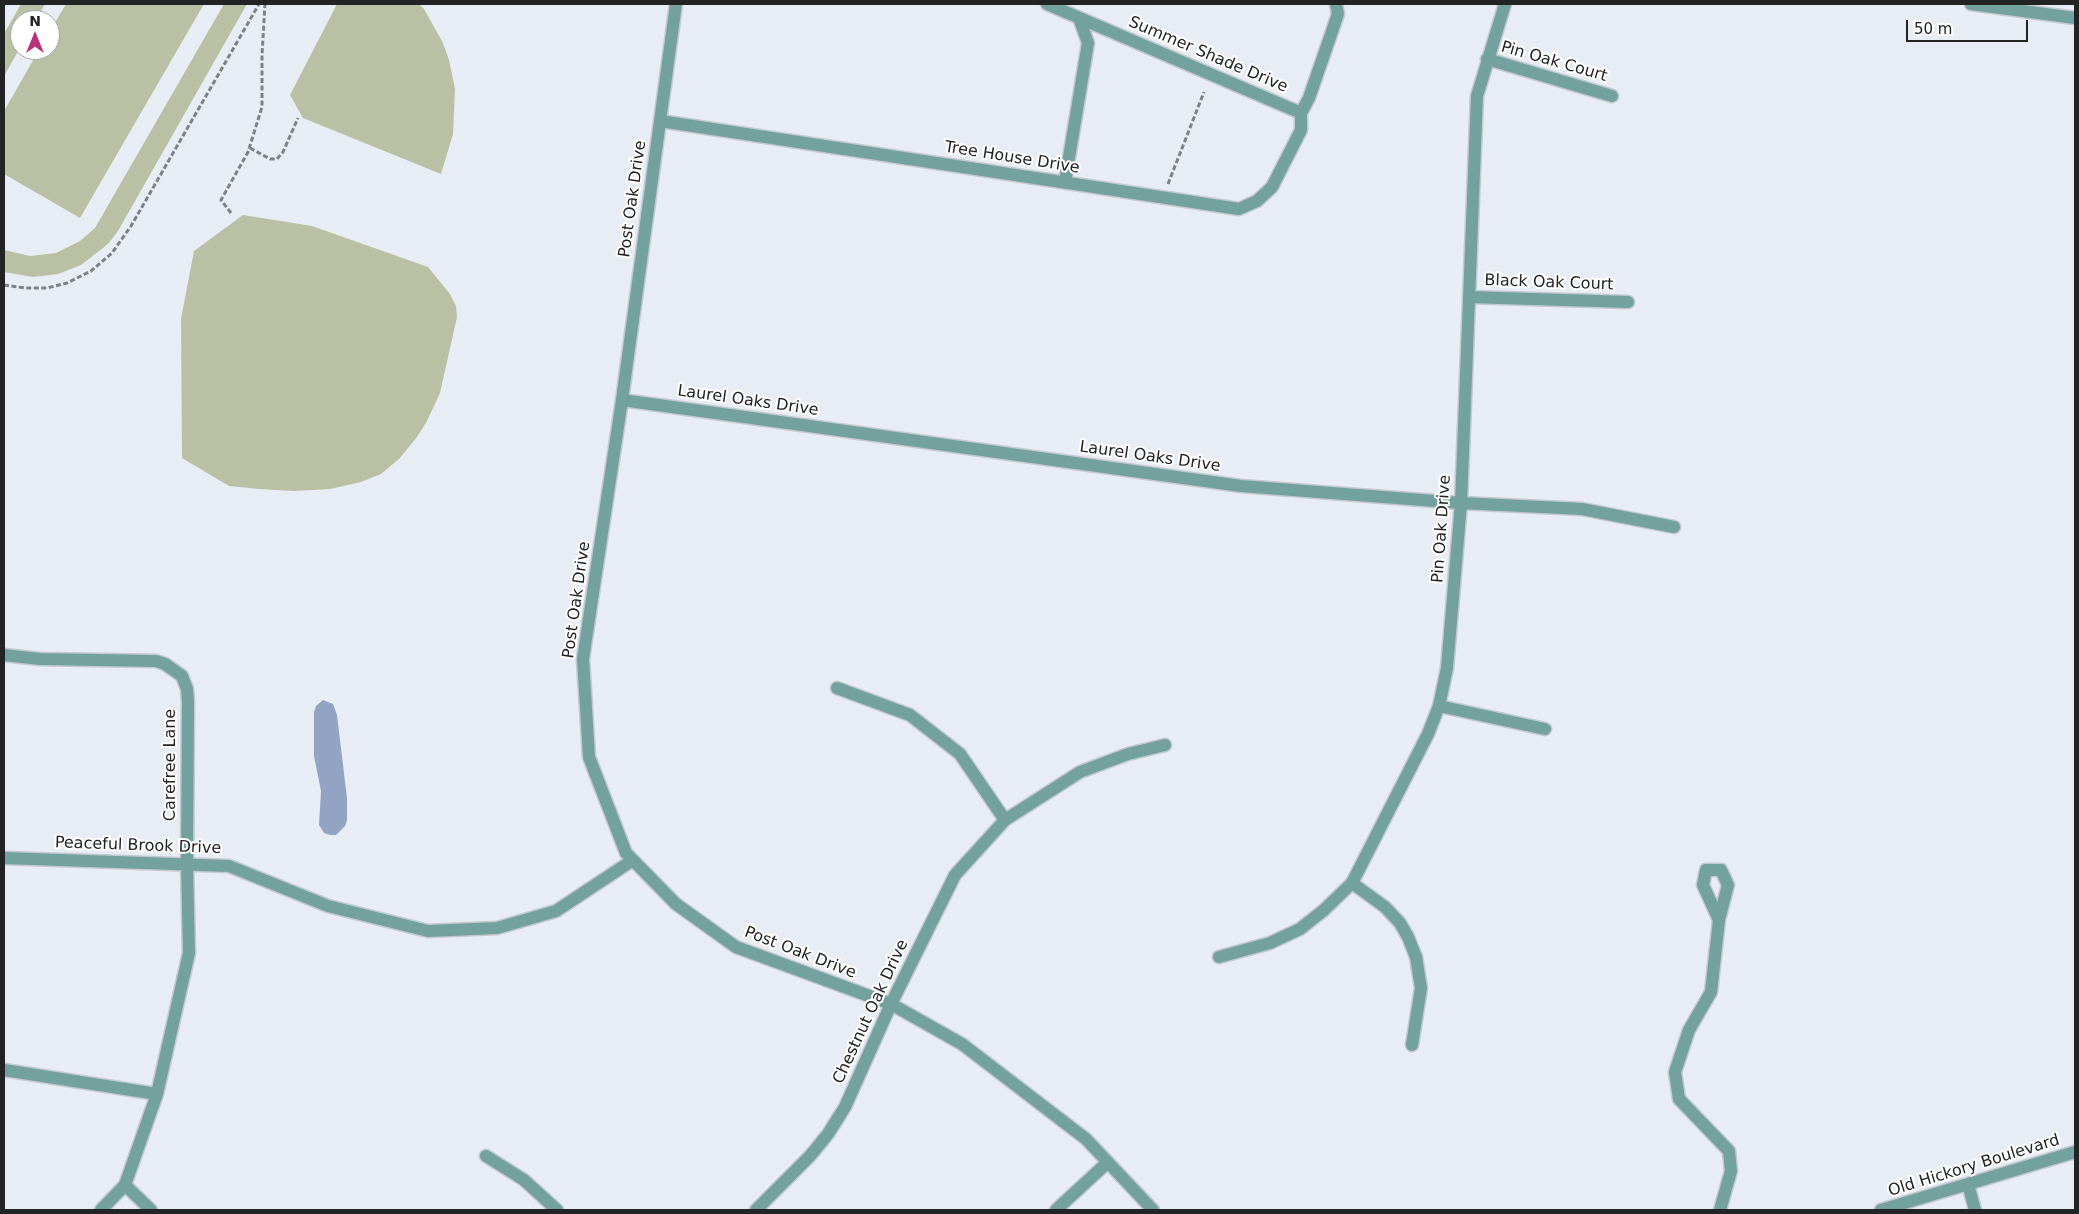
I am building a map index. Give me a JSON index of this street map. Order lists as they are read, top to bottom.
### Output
{
  "streets": {
    "street": [
      "Summer Shade Drive",
      "Pin Oak Court",
      "Tree House Drive",
      "Post Oak Drive",
      "Black Oak Court",
      "Laurel Oaks Drive",
      "Pin Oak Drive",
      "Carefree Lane",
      "Peaceful Brook Drive",
      "Chestnut Oak Drive",
      "Old Hickory Boulevard"
    ]
  },
  "crossings": [
    ["Summer Shade Drive", "Tree House Drive"],
    ["Pin Oak Court", "Pin Oak Drive"],
    ["Tree House Drive", "Post Oak Drive"],
    ["Post Oak Drive", "Laurel Oaks Drive"],
    ["Post Oak Drive", "Peaceful Brook Drive"],
    ["Post Oak Drive", "Chestnut Oak Drive"],
    ["Black Oak Court", "Pin Oak Drive"],
    ["Laurel Oaks Drive", "Pin Oak Drive"],
    ["Carefree Lane", "Peaceful Brook Drive"]
  ],
  "scale_bar": "50 m",
  "north": "top"
}
